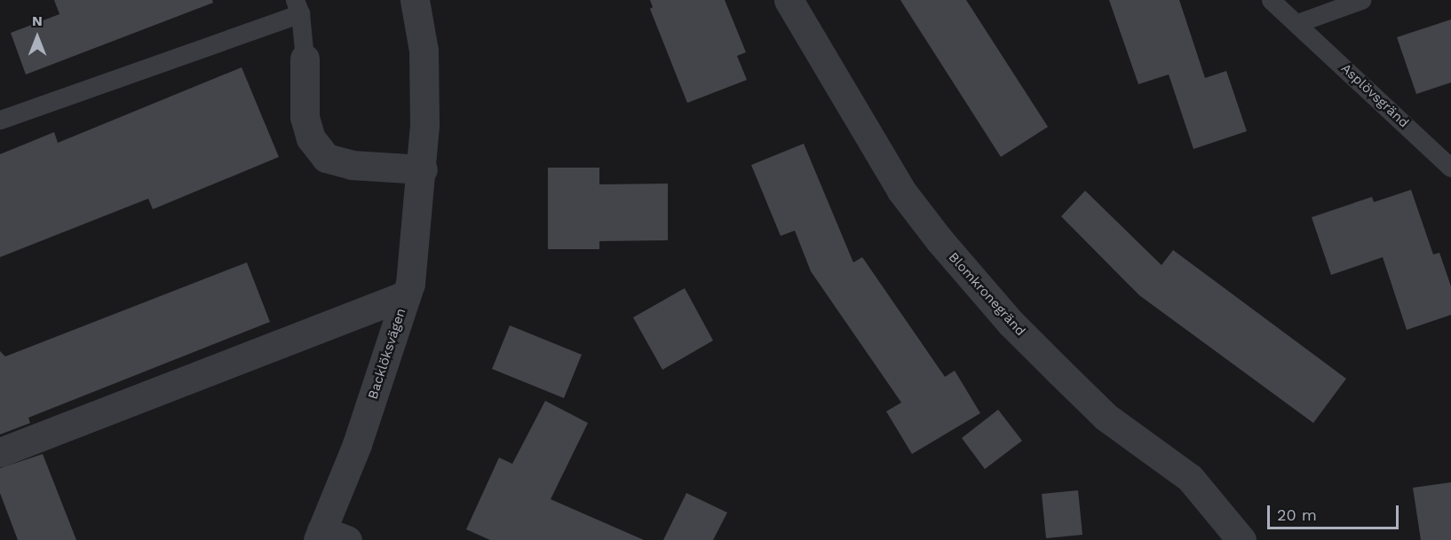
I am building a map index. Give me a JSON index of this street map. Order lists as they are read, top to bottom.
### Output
{
  "streets": {
    "street": ["Blomkronegränd", "Backlöksvägen"],
    "lane": ["Asplövsgränd"]
  },
  "scale_bar": "20 m",
  "north": "top"
}
